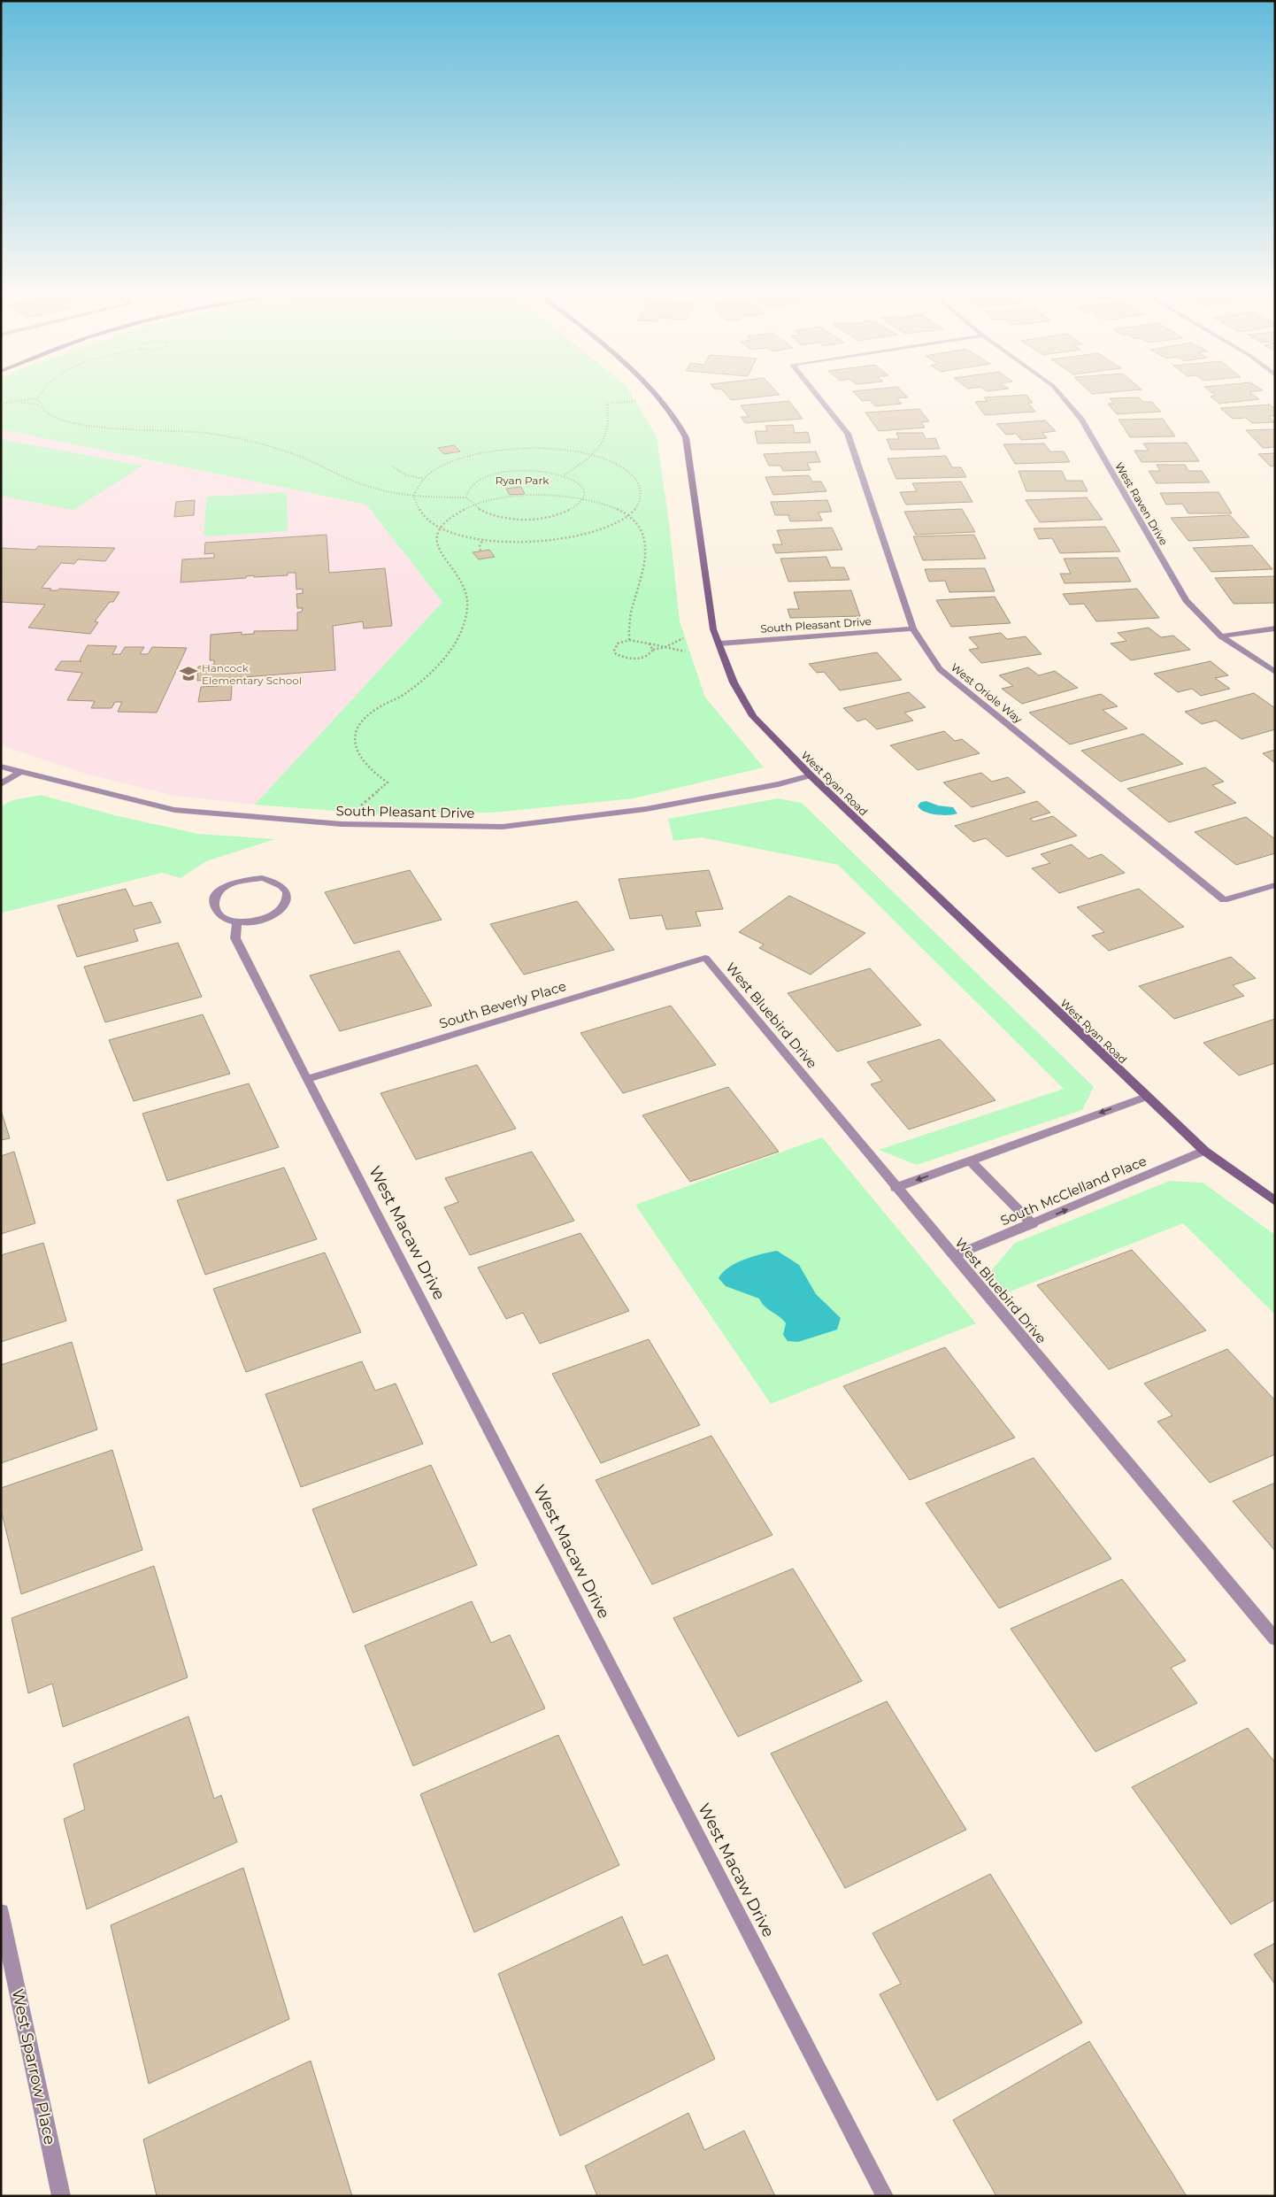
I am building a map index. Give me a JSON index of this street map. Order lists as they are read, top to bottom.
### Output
{
  "streets": {
    "street": [
      "West Raven Drive",
      "South Pleasant Drive",
      "West Oriole Way",
      "West Ryan Road",
      "South Beverly Place",
      "West Bluebird Drive",
      "South McClelland Place",
      "West Macaw Drive",
      "West Sparrow Place"
    ]
  },
  "crossings": [
    ["South Pleasant Drive", "West Oriole Way"],
    ["South Pleasant Drive", "West Ryan Road"],
    ["West Ryan Road", "South McClelland Place"],
    ["South Beverly Place", "West Bluebird Drive"],
    ["South Beverly Place", "West Macaw Drive"],
    ["West Bluebird Drive", "South McClelland Place"]
  ],
  "parks": ["Ryan Park"],
  "places": {
    "school or university": ["Hancock Elementary School"]
  }
}
